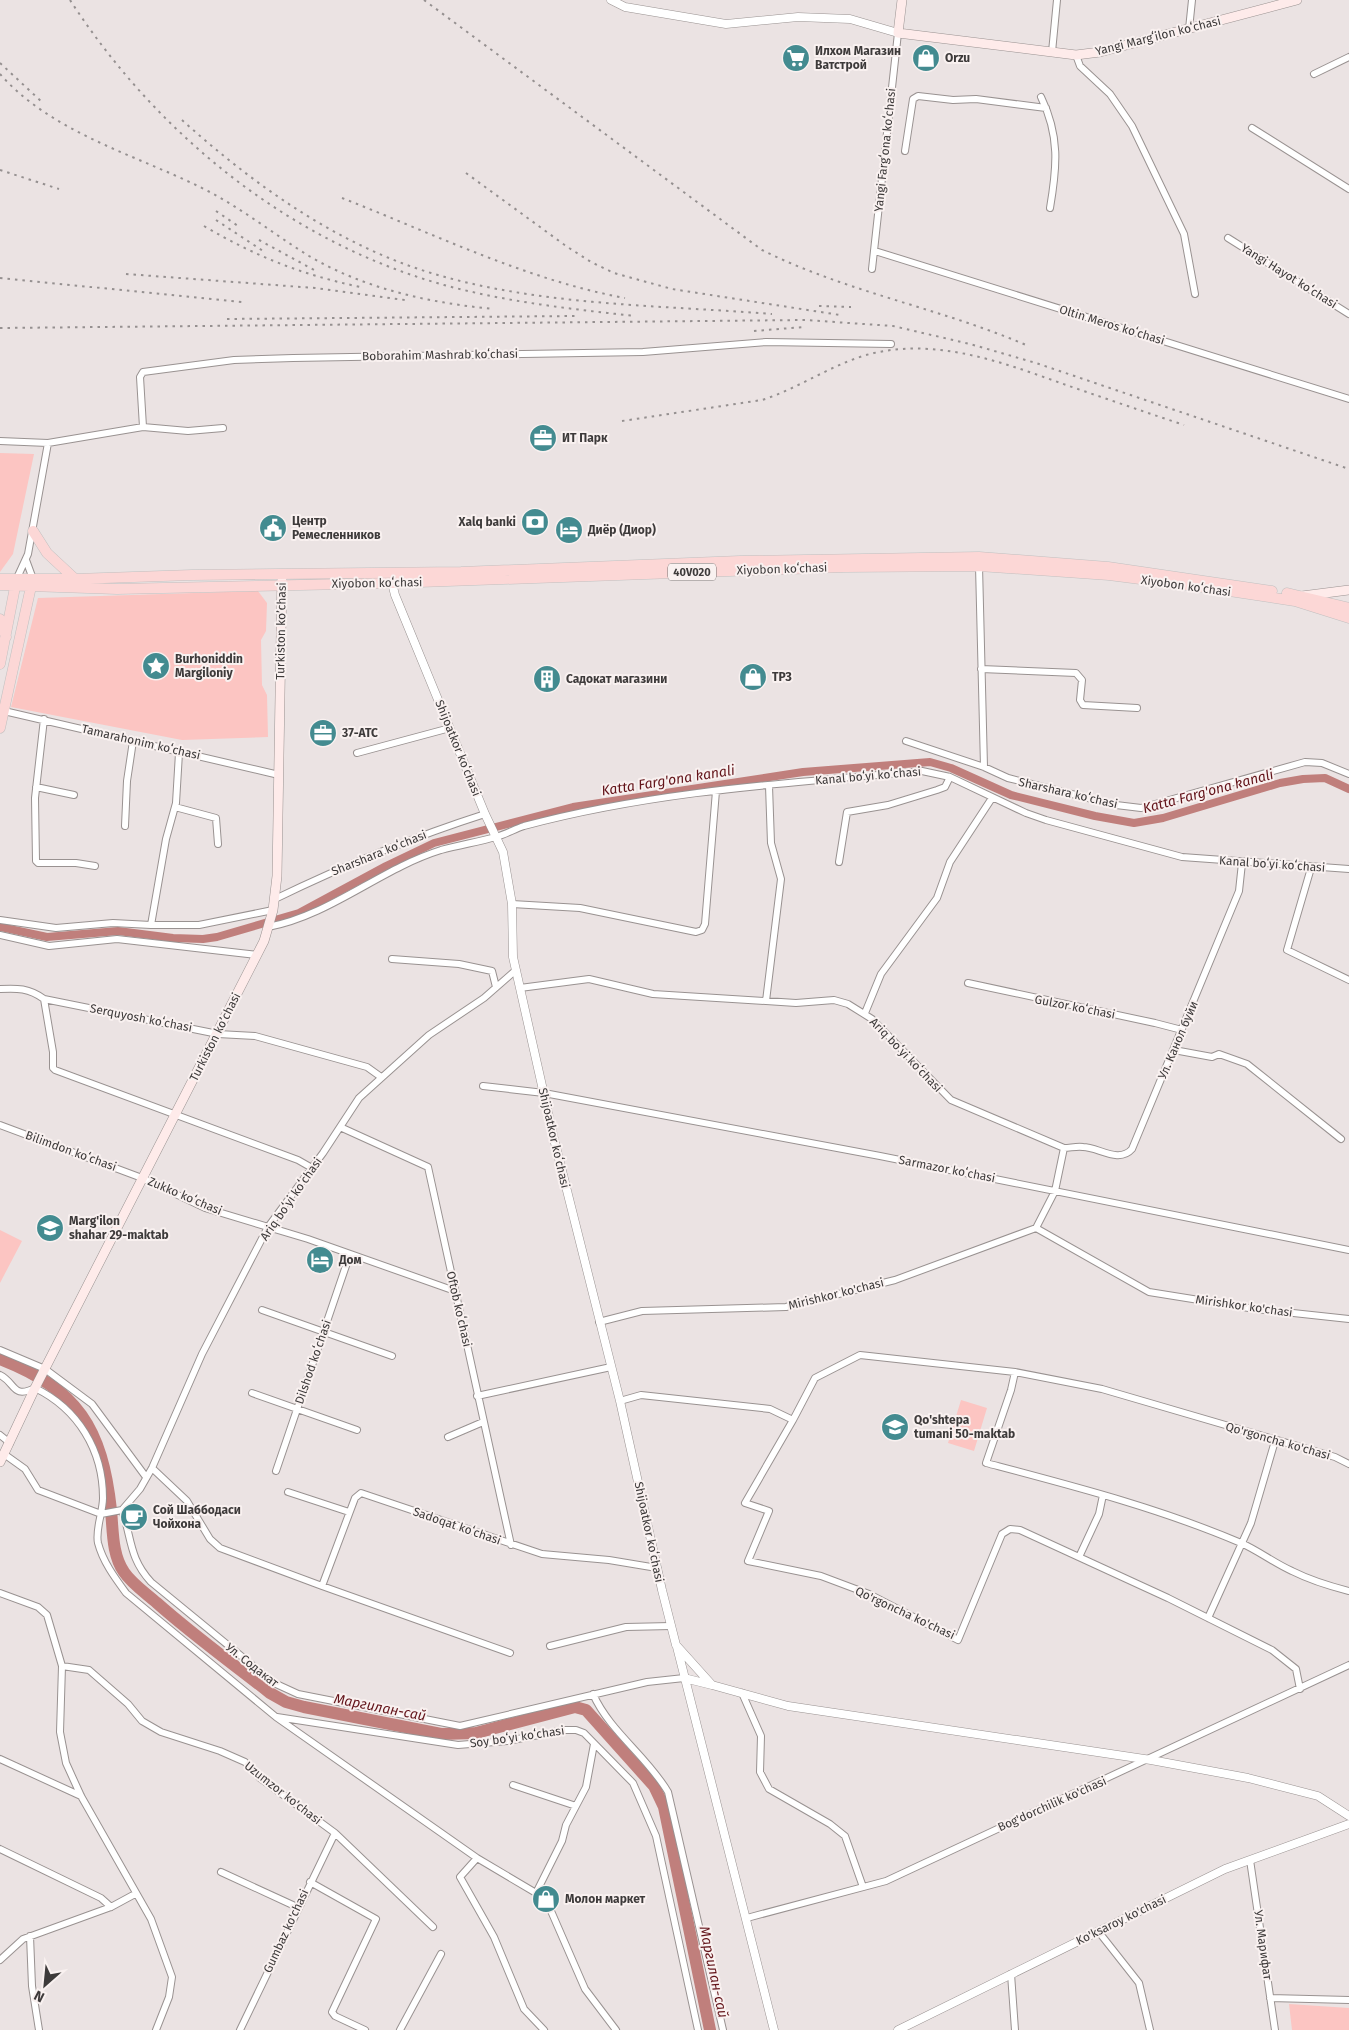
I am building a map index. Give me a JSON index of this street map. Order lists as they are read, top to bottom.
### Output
{
  "streets": {
    "main road": [
      "Yangi Margʻilon koʻchasi",
      "Yangi Fargʻona koʻchasi",
      "Xiyobon koʻchasi",
      "40V020",
      "Turkiston ko’chasi"
    ],
    "street": [
      "Yangi Hayot koʻchasi",
      "Oltin Meros koʻchasi",
      "Boborahim Mashrab koʻchasi",
      "Tamarahonim koʻchasi",
      "Shijoatkor koʻchasi",
      "Kanal boʻyi koʻchasi",
      "Sharshara koʻchasi",
      "Gulzor koʻchasi",
      "Serquyosh koʻchasi",
      "Ул. Канол буйи",
      "Ariq boʻyi koʻchasi",
      "Bilimdon koʻchasi",
      "Sarmazor koʻchasi",
      "Zukko koʻchasi",
      "Mirishkor ko'chasi",
      "Oftob koʻchasi",
      "Dilshod koʻchasi",
      "Qo'rgoncha ko'chasi",
      "Sadoqat koʻchasi",
      "Ул. Содакат",
      "Soy boʻyi koʻchasi",
      "Uzumzor ko'chasi",
      "Bog'dorchilik ko'chasi",
      "Ko'ksaroy ko'chasi",
      "Gumbaz ko'chasi",
      "Ул. Марифат"
    ]
  },
  "crossings": [
    ["Yangi Margʻilon koʻchasi", "Yangi Fargʻona koʻchasi"],
    ["Yangi Fargʻona koʻchasi", "Oltin Meros koʻchasi"],
    ["Xiyobon koʻchasi", "40V020"],
    ["Xiyobon koʻchasi", "Turkiston ko’chasi"],
    ["Xiyobon koʻchasi", "Shijoatkor koʻchasi"],
    ["Turkiston ko’chasi", "Tamarahonim koʻchasi"],
    ["Turkiston ko’chasi", "Kanal boʻyi koʻchasi"],
    ["Turkiston ko’chasi", "Sharshara koʻchasi"],
    ["Turkiston ko’chasi", "Serquyosh koʻchasi"],
    ["Turkiston ko’chasi", "Bilimdon koʻchasi"],
    ["Turkiston ko’chasi", "Zukko koʻchasi"],
    ["Shijoatkor koʻchasi", "Kanal boʻyi koʻchasi"],
    ["Shijoatkor koʻchasi", "Sharshara koʻchasi"],
    ["Shijoatkor koʻchasi", "Ariq boʻyi koʻchasi"],
    ["Shijoatkor koʻchasi", "Sarmazor koʻchasi"],
    ["Shijoatkor koʻchasi", "Mirishkor ko'chasi"],
    ["Shijoatkor koʻchasi", "Sadoqat koʻchasi"],
    ["Kanal boʻyi koʻchasi", "Ул. Канол буйи"],
    ["Gulzor koʻchasi", "Ул. Канол буйи"],
    ["Serquyosh koʻchasi", "Ariq boʻyi koʻchasi"],
    ["Ул. Канол буйи", "Ariq boʻyi koʻchasi"],
    ["Ariq boʻyi koʻchasi", "Zukko koʻchasi"],
    ["Ariq boʻyi koʻchasi", "Oftob koʻchasi"],
    ["Ariq boʻyi koʻchasi", "Ул. Содакат"],
    ["Bilimdon koʻchasi", "Zukko koʻchasi"],
    ["Zukko koʻchasi", "Oftob koʻchasi"],
    ["Zukko koʻchasi", "Dilshod koʻchasi"],
    ["Oftob koʻchasi", "Sadoqat koʻchasi"],
    ["Qo'rgoncha ko'chasi", "Bog'dorchilik ko'chasi"],
    ["Uzumzor ko'chasi", "Gumbaz ko'chasi"],
    ["Ko'ksaroy ko'chasi", "Ул. Марифат"]
  ],
  "water": ["Katta Farg'ona kanali", "Маргилан-сай"],
  "places": {
    "supermarket": ["Илхом Магазин Ватстрой"],
    "shop": ["Orzu", "ТРЗ", "Молон маркет"],
    "office": ["ИТ Парк", "37-АТС"],
    "bank": ["Xalq banki"],
    "public building": ["Центр Ремесленников"],
    "hotel": ["Диёр (Диор)", "Дом"],
    "place": ["Burhoniddin Margiloniy"],
    "building": ["Садокат магазини"],
    "school or university": ["Marg'ilon shahar 29-maktab", "Qo'shtepa tumani 50-maktab"],
    "cafe": ["Сой Шаббодаси Чойхона"]
  },
  "north": "bottom left"
}
